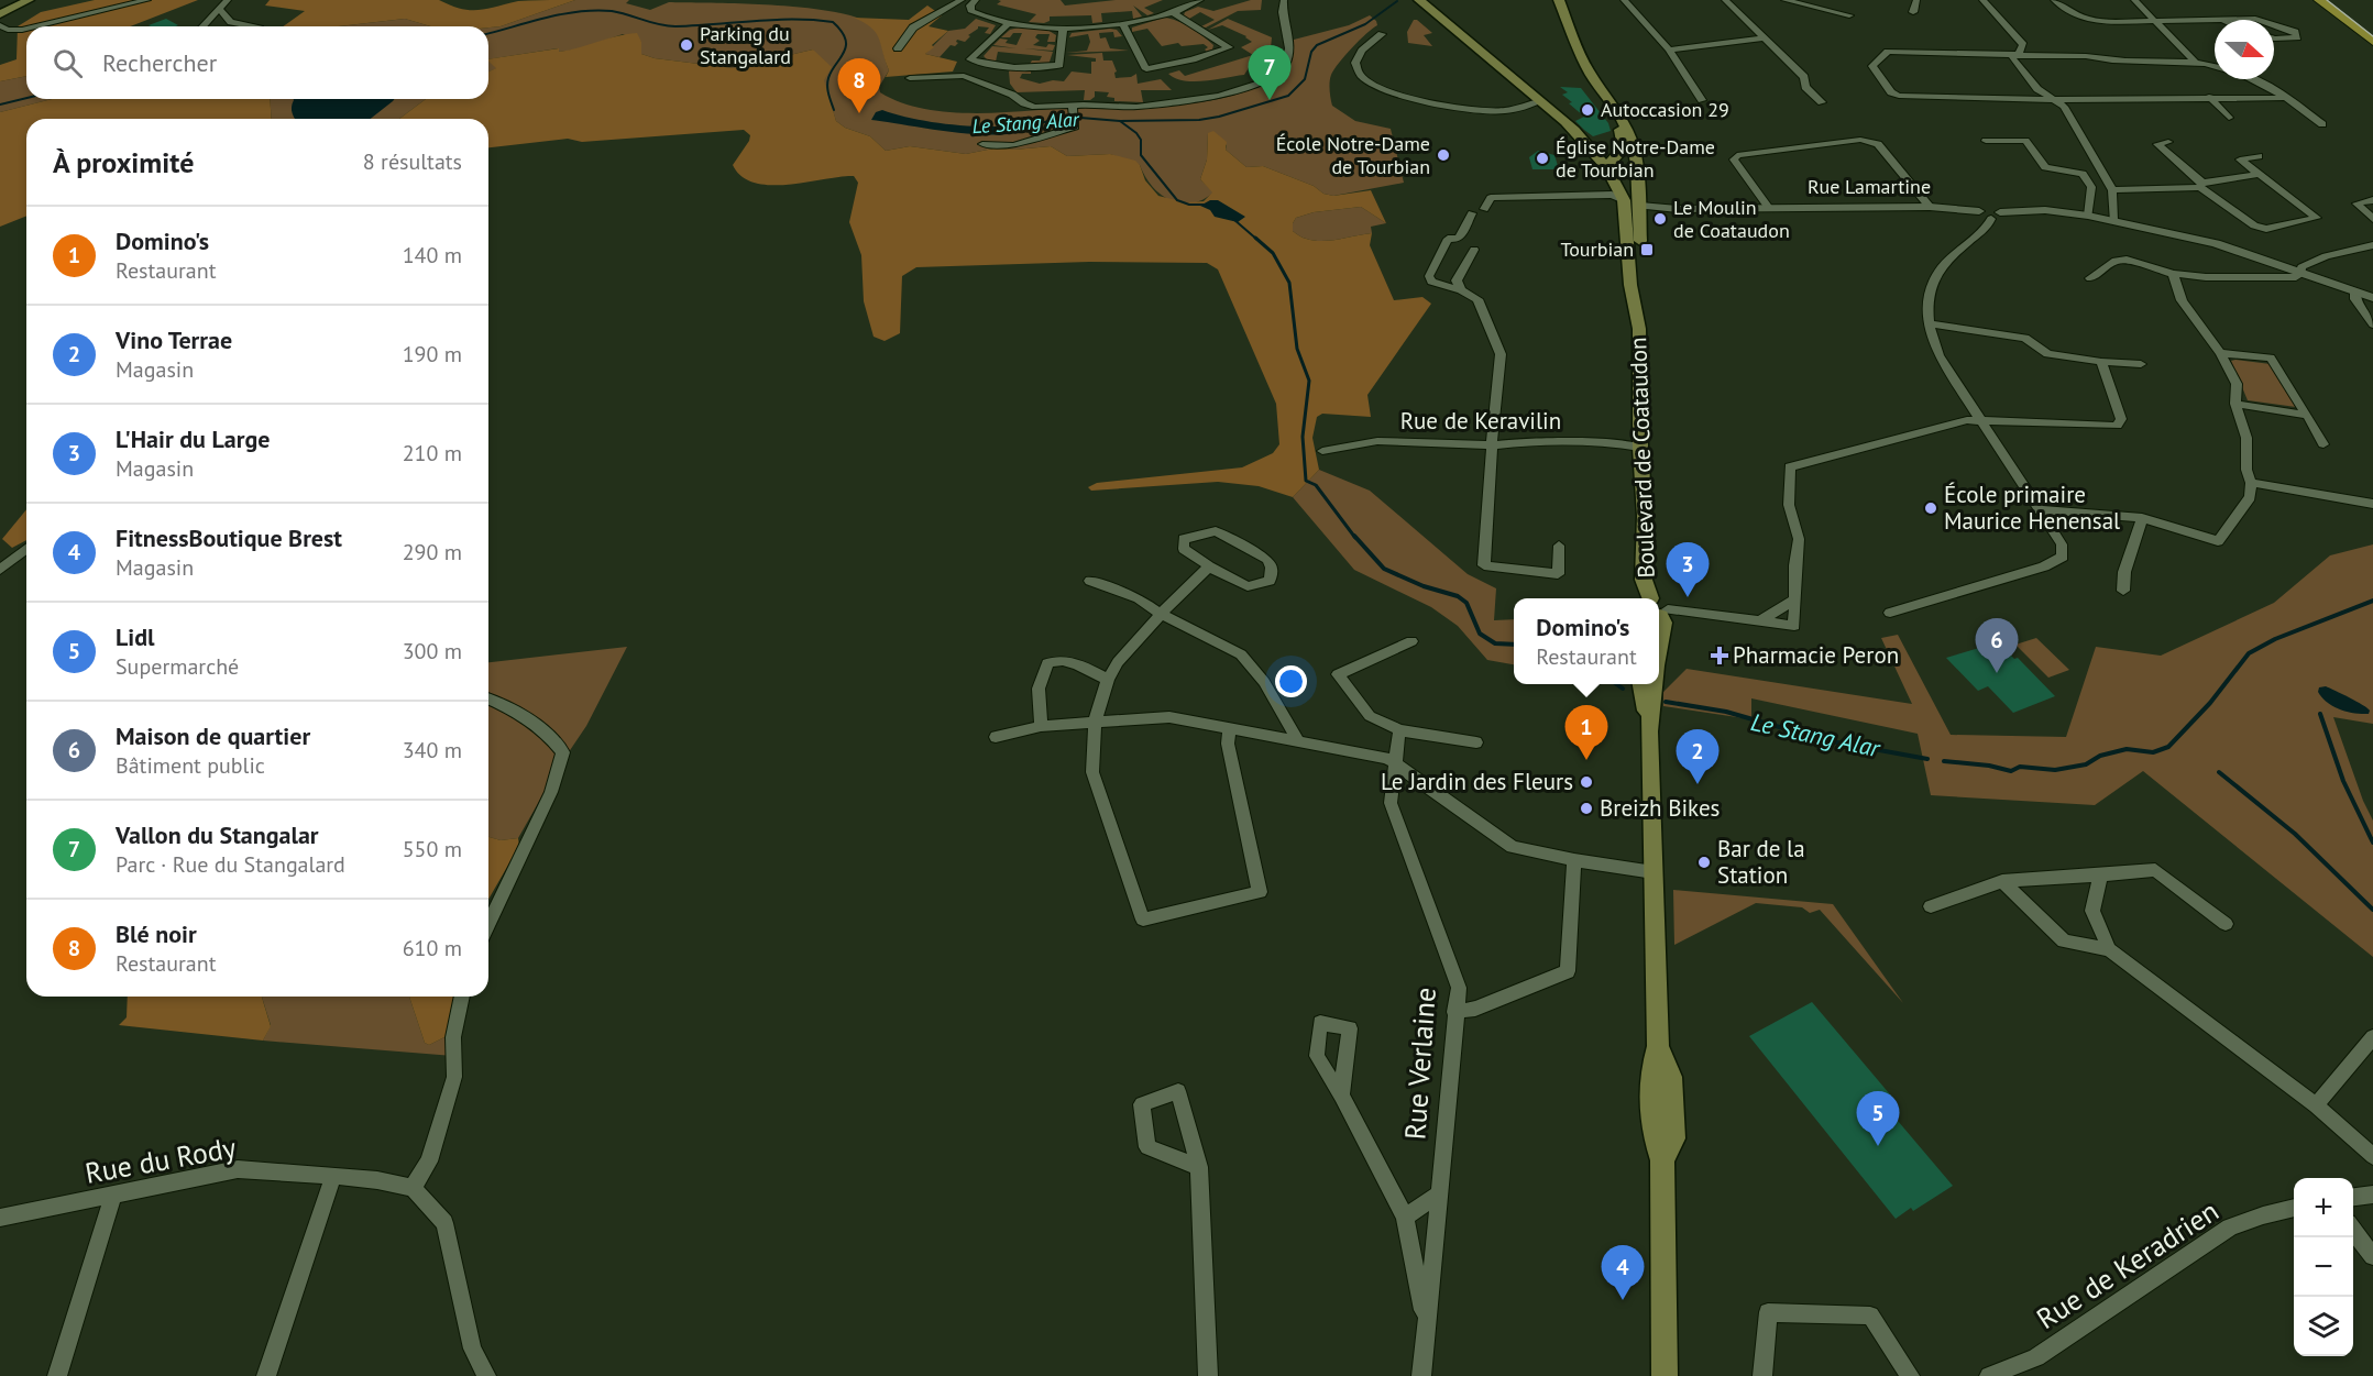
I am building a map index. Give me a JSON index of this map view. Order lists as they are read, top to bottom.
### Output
{
  "streets": {
    "main road": ["Boulevard de Coataudon"],
    "street": [
      "Rue Lamartine",
      "Rue de Keravilin",
      "Rue Verlaine",
      "Rue du Rody",
      "Rue de Keradrien"
    ]
  },
  "crossings": [
    ["Rue Lamartine", "Boulevard de Coataudon"],
    ["Rue de Keravilin", "Boulevard de Coataudon"]
  ],
  "water": ["Le Stang Alar"],
  "places": {
    "other": [
      "Parking du Stangalard",
      "Autoccasion 29",
      "École Notre-Dame de Tourbian",
      "Église Notre-Dame de Tourbian",
      "Le Moulin de Coataudon",
      "École primaire Maurice Henensal",
      "Le Jardin des Fleurs",
      "Breizh Bikes",
      "Bar de la Station"
    ],
    "transit": ["Tourbian"],
    "health": ["Pharmacie Peron"]
  },
  "north": "right",
  "page": {
    "search": "Rechercher",
    "pins": [
      "7",
      "8",
      "3",
      "6",
      "1",
      "2",
      "5",
      "4"
    ],
    "heading": ["À proximité", "8 résultats"],
    "list": [
      {
        "mark": "1",
        "name": "Domino's",
        "note": "Restaurant",
        "value": "140 m"
      },
      {
        "mark": "2",
        "name": "Vino Terrae",
        "note": "Magasin",
        "value": "190 m"
      },
      {
        "mark": "3",
        "name": "L'Hair du Large",
        "note": "Magasin",
        "value": "210 m"
      },
      {
        "mark": "4",
        "name": "FitnessBoutique Brest",
        "note": "Magasin",
        "value": "290 m"
      },
      {
        "mark": "5",
        "name": "Lidl",
        "note": "Supermarché",
        "value": "300 m"
      },
      {
        "mark": "6",
        "name": "Maison de quartier",
        "note": "Bâtiment public",
        "value": "340 m"
      },
      {
        "mark": "7",
        "name": "Vallon du Stangalar",
        "note": "Parc · Rue du Stangalard",
        "value": "550 m"
      },
      {
        "mark": "8",
        "name": "Blé noir",
        "note": "Restaurant",
        "value": "610 m"
      }
    ],
    "popup": ["Domino's", "Restaurant"],
    "map_buttons": ["+", "−"]
  }
}
